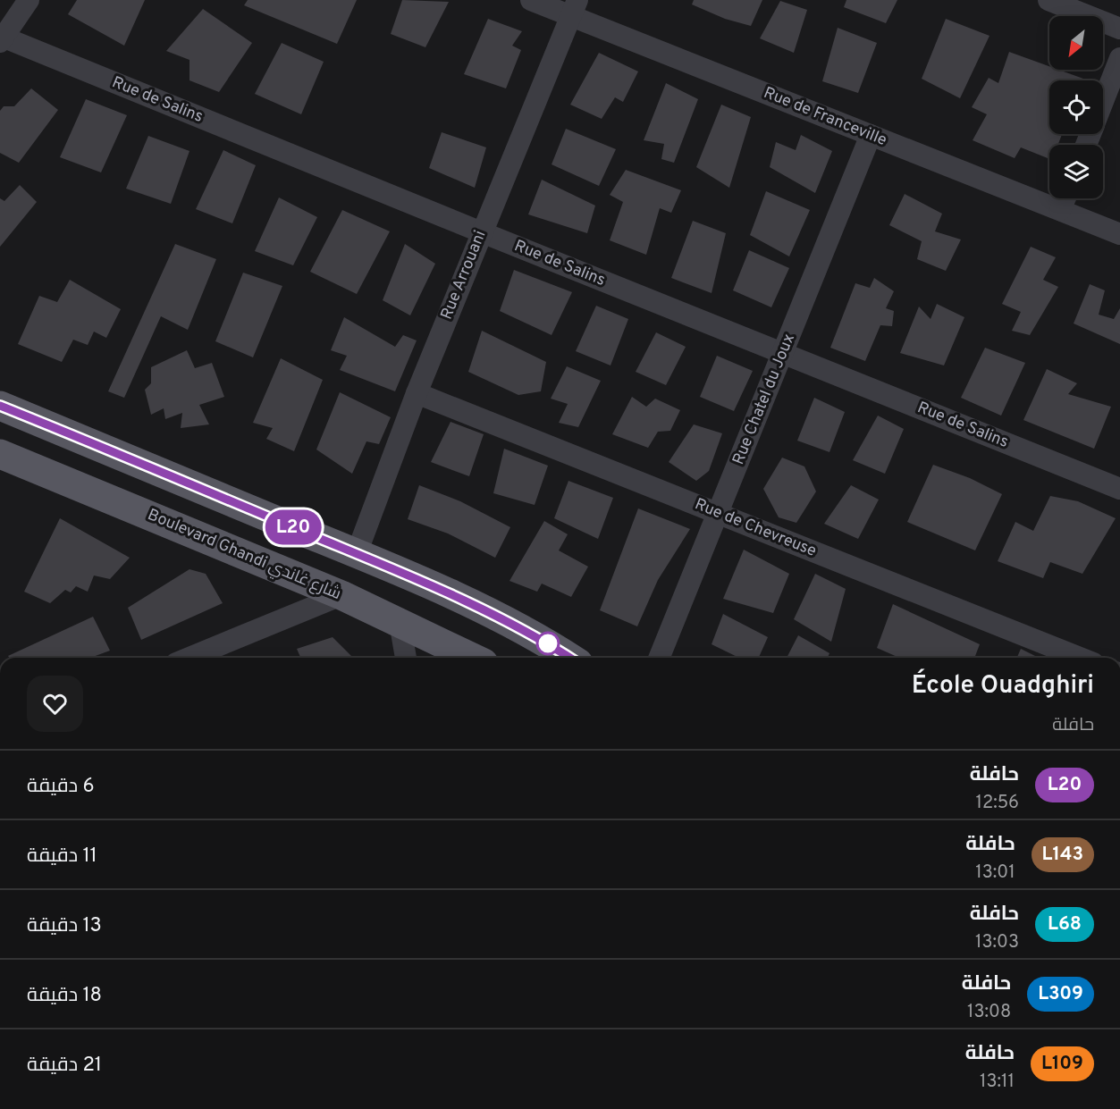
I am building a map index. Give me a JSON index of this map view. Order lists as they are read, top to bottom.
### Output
{
  "streets": {
    "main road": ["Boulevard Ghandi شارع غاندي"],
    "street": [
      "Rue de Salins",
      "Rue de Franceville",
      "Rue Arrouani",
      "Rue Chatel du Joux",
      "Rue de Chevreuse"
    ]
  },
  "crossings": [
    ["Rue de Salins", "Rue Arrouani"],
    ["Rue de Salins", "Rue Chatel du Joux"],
    ["Rue de Franceville", "Rue Arrouani"],
    ["Rue de Franceville", "Rue Chatel du Joux"],
    ["Rue Arrouani", "Rue de Chevreuse"],
    ["Rue Chatel du Joux", "Rue de Chevreuse"]
  ],
  "lines": ["bus line L20"],
  "north": "bottom left",
  "page": {
    "on_map": "L20",
    "heading": ["École Ouadghiri", "حافلة"],
    "list": [
      {
        "mark": "L20",
        "name": "حافلة",
        "note": "12:56",
        "value": "6 دقيقة"
      },
      {
        "mark": "L143",
        "name": "حافلة",
        "note": "13:01",
        "value": "11 دقيقة"
      },
      {
        "mark": "L68",
        "name": "حافلة",
        "note": "13:03",
        "value": "13 دقيقة"
      },
      {
        "mark": "L309",
        "name": "حافلة",
        "note": "13:08",
        "value": "18 دقيقة"
      },
      {
        "mark": "L109",
        "name": "حافلة",
        "note": "13:11",
        "value": "21 دقيقة"
      }
    ]
  }
}
